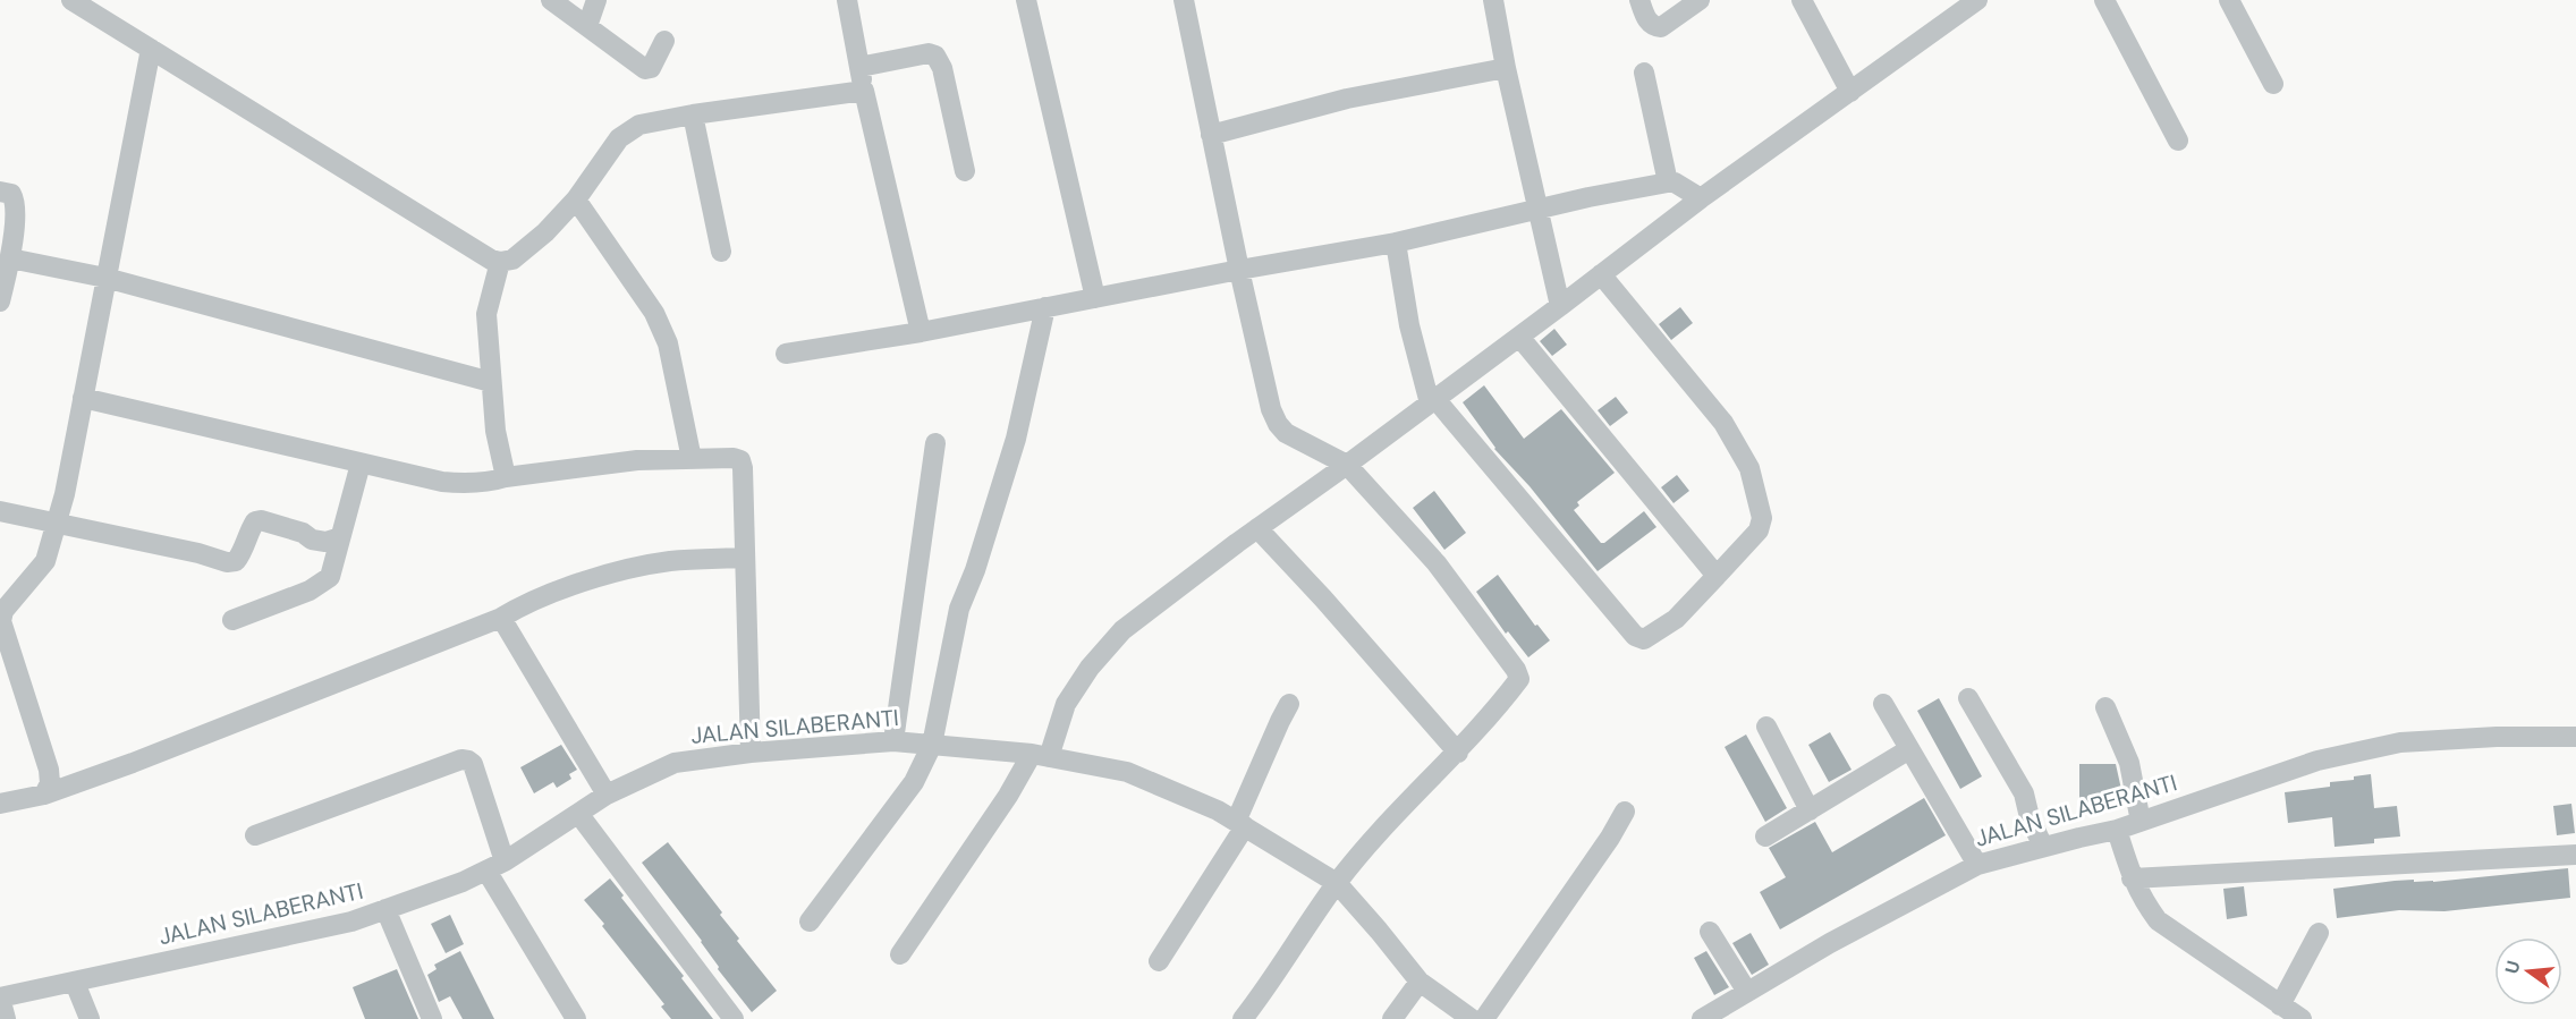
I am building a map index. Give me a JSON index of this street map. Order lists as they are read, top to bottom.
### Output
{
  "streets": {
    "street": ["JALAN SILABERANTI"]
  },
  "north": "left"
}
